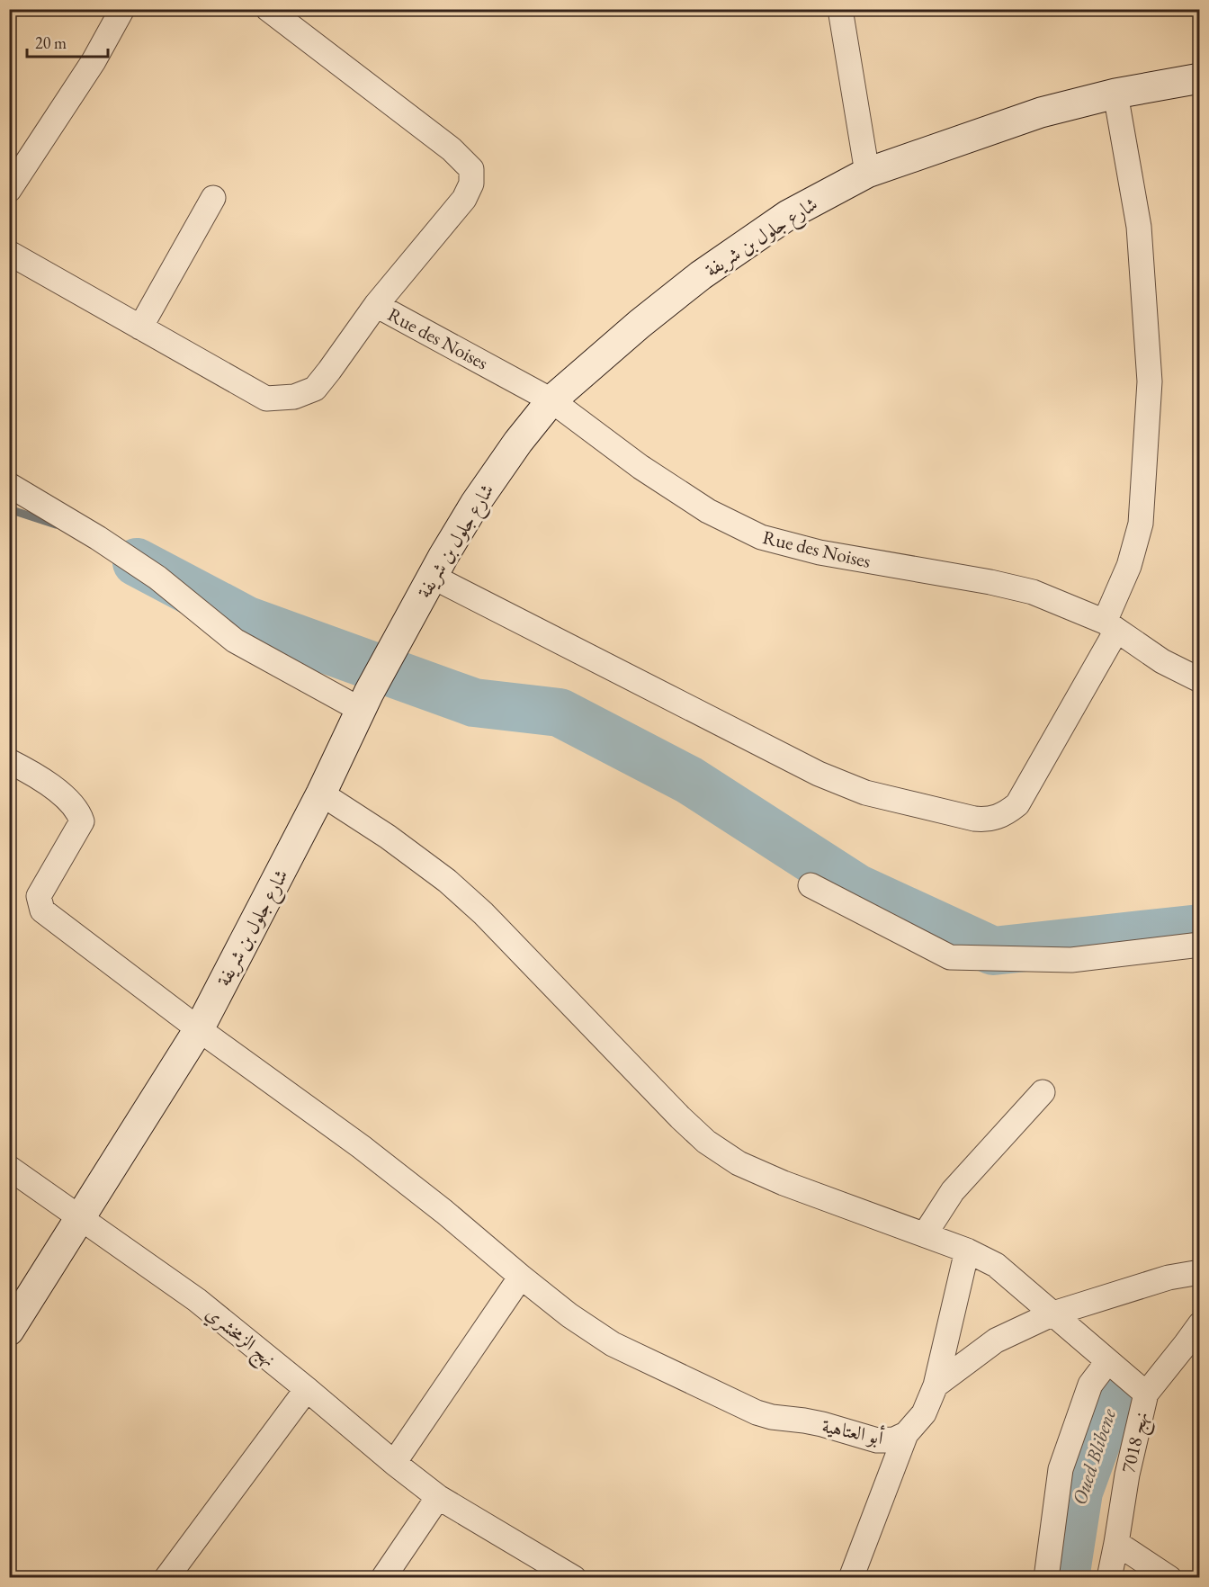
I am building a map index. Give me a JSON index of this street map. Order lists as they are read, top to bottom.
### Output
{
  "streets": {
    "main road": ["شارع جلول بن شريفة"],
    "street": [
      "Rue des Noises",
      "نهج الزمخشري",
      "أبو العتاهية",
      "نهج 7018"
    ]
  },
  "crossings": [
    ["شارع جلول بن شريفة", "Rue des Noises"],
    ["شارع جلول بن شريفة", "نهج الزمخشري"],
    ["شارع جلول بن شريفة", "أبو العتاهية"]
  ],
  "water": ["Oued Blibene"],
  "scale_bar": "20 m"
}
